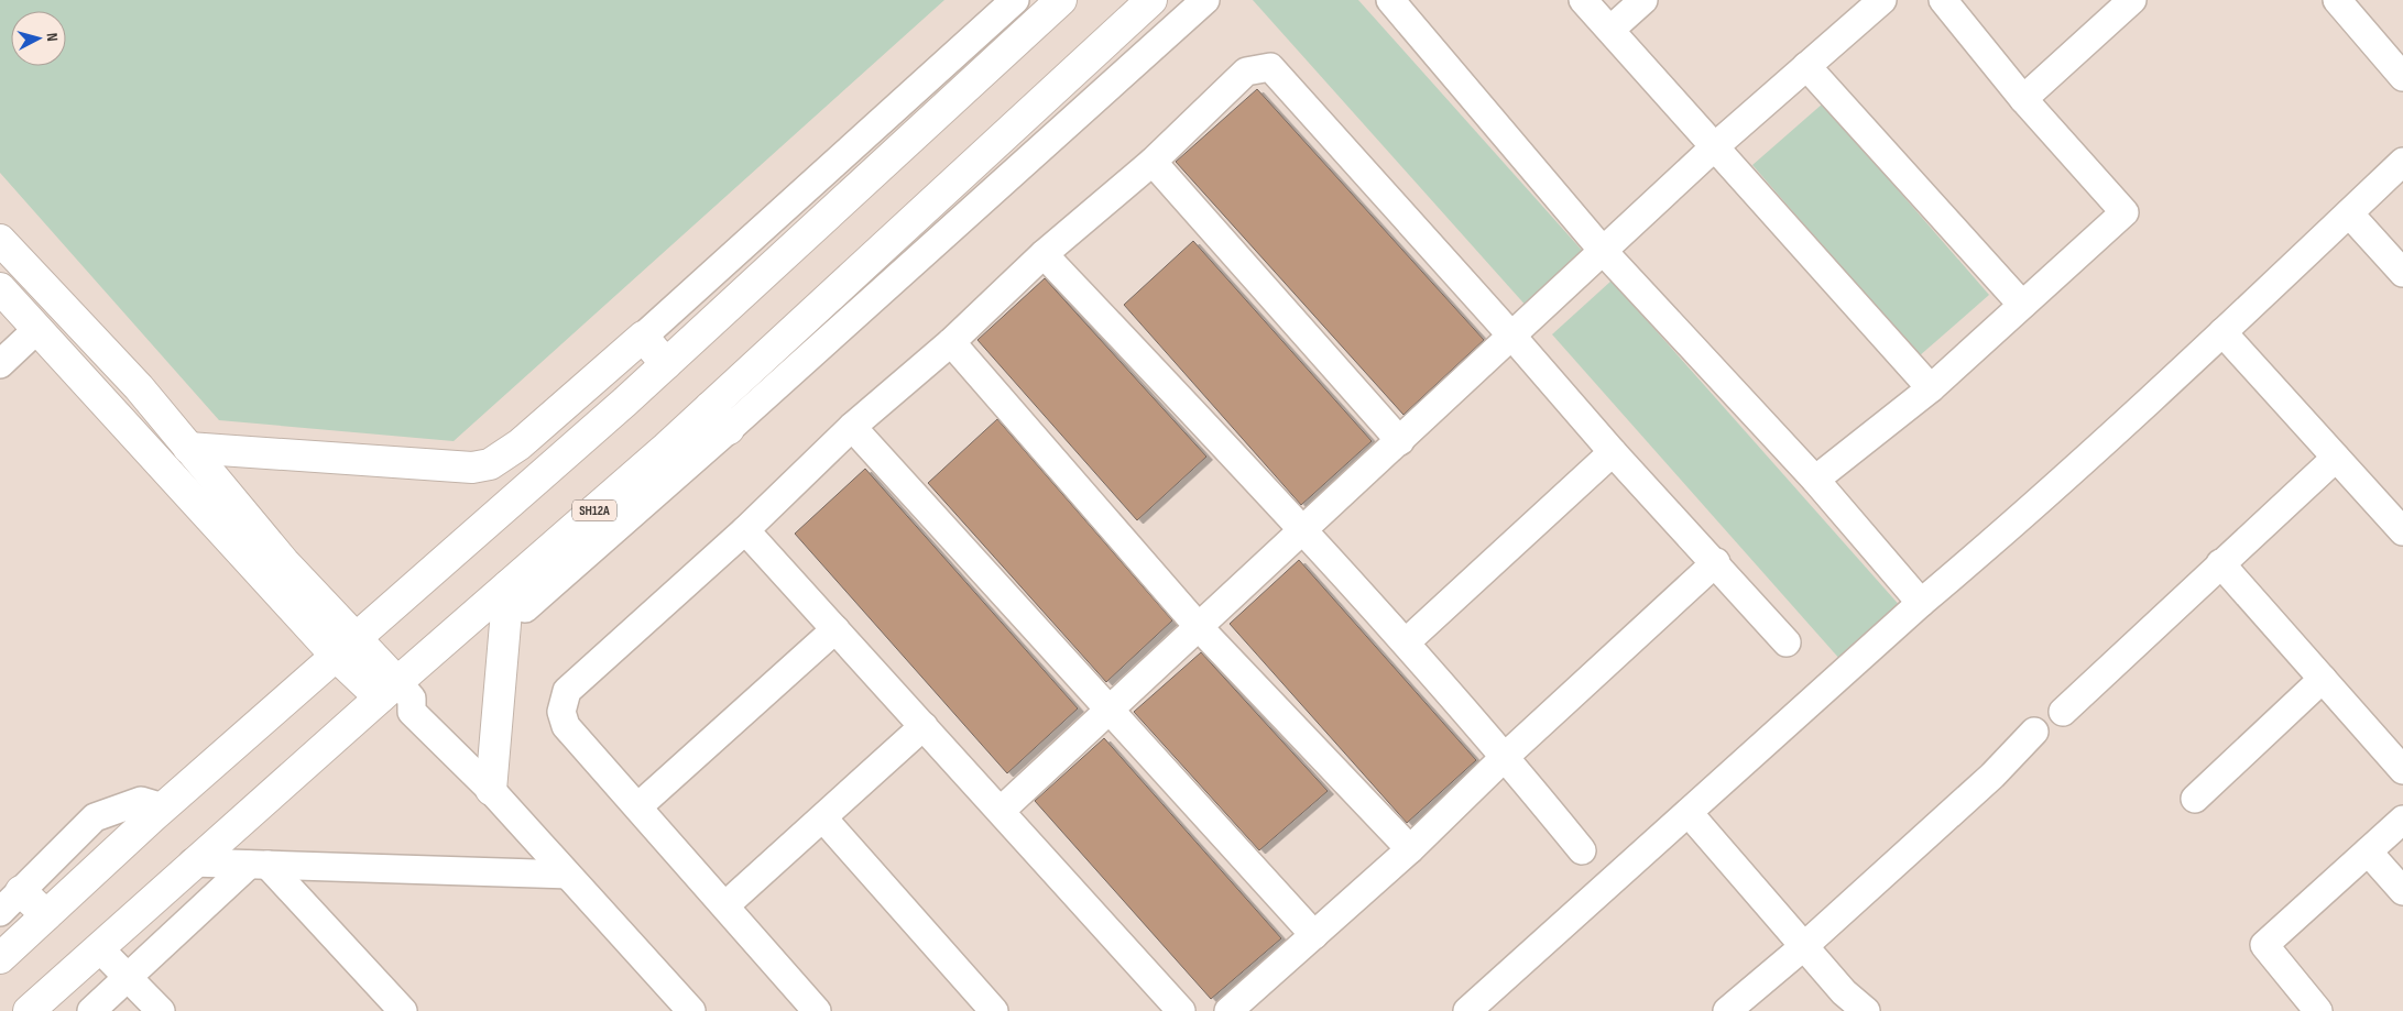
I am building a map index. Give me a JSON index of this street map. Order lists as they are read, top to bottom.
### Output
{
  "streets": {
    "main road": ["SH12A"]
  },
  "north": "right"
}
